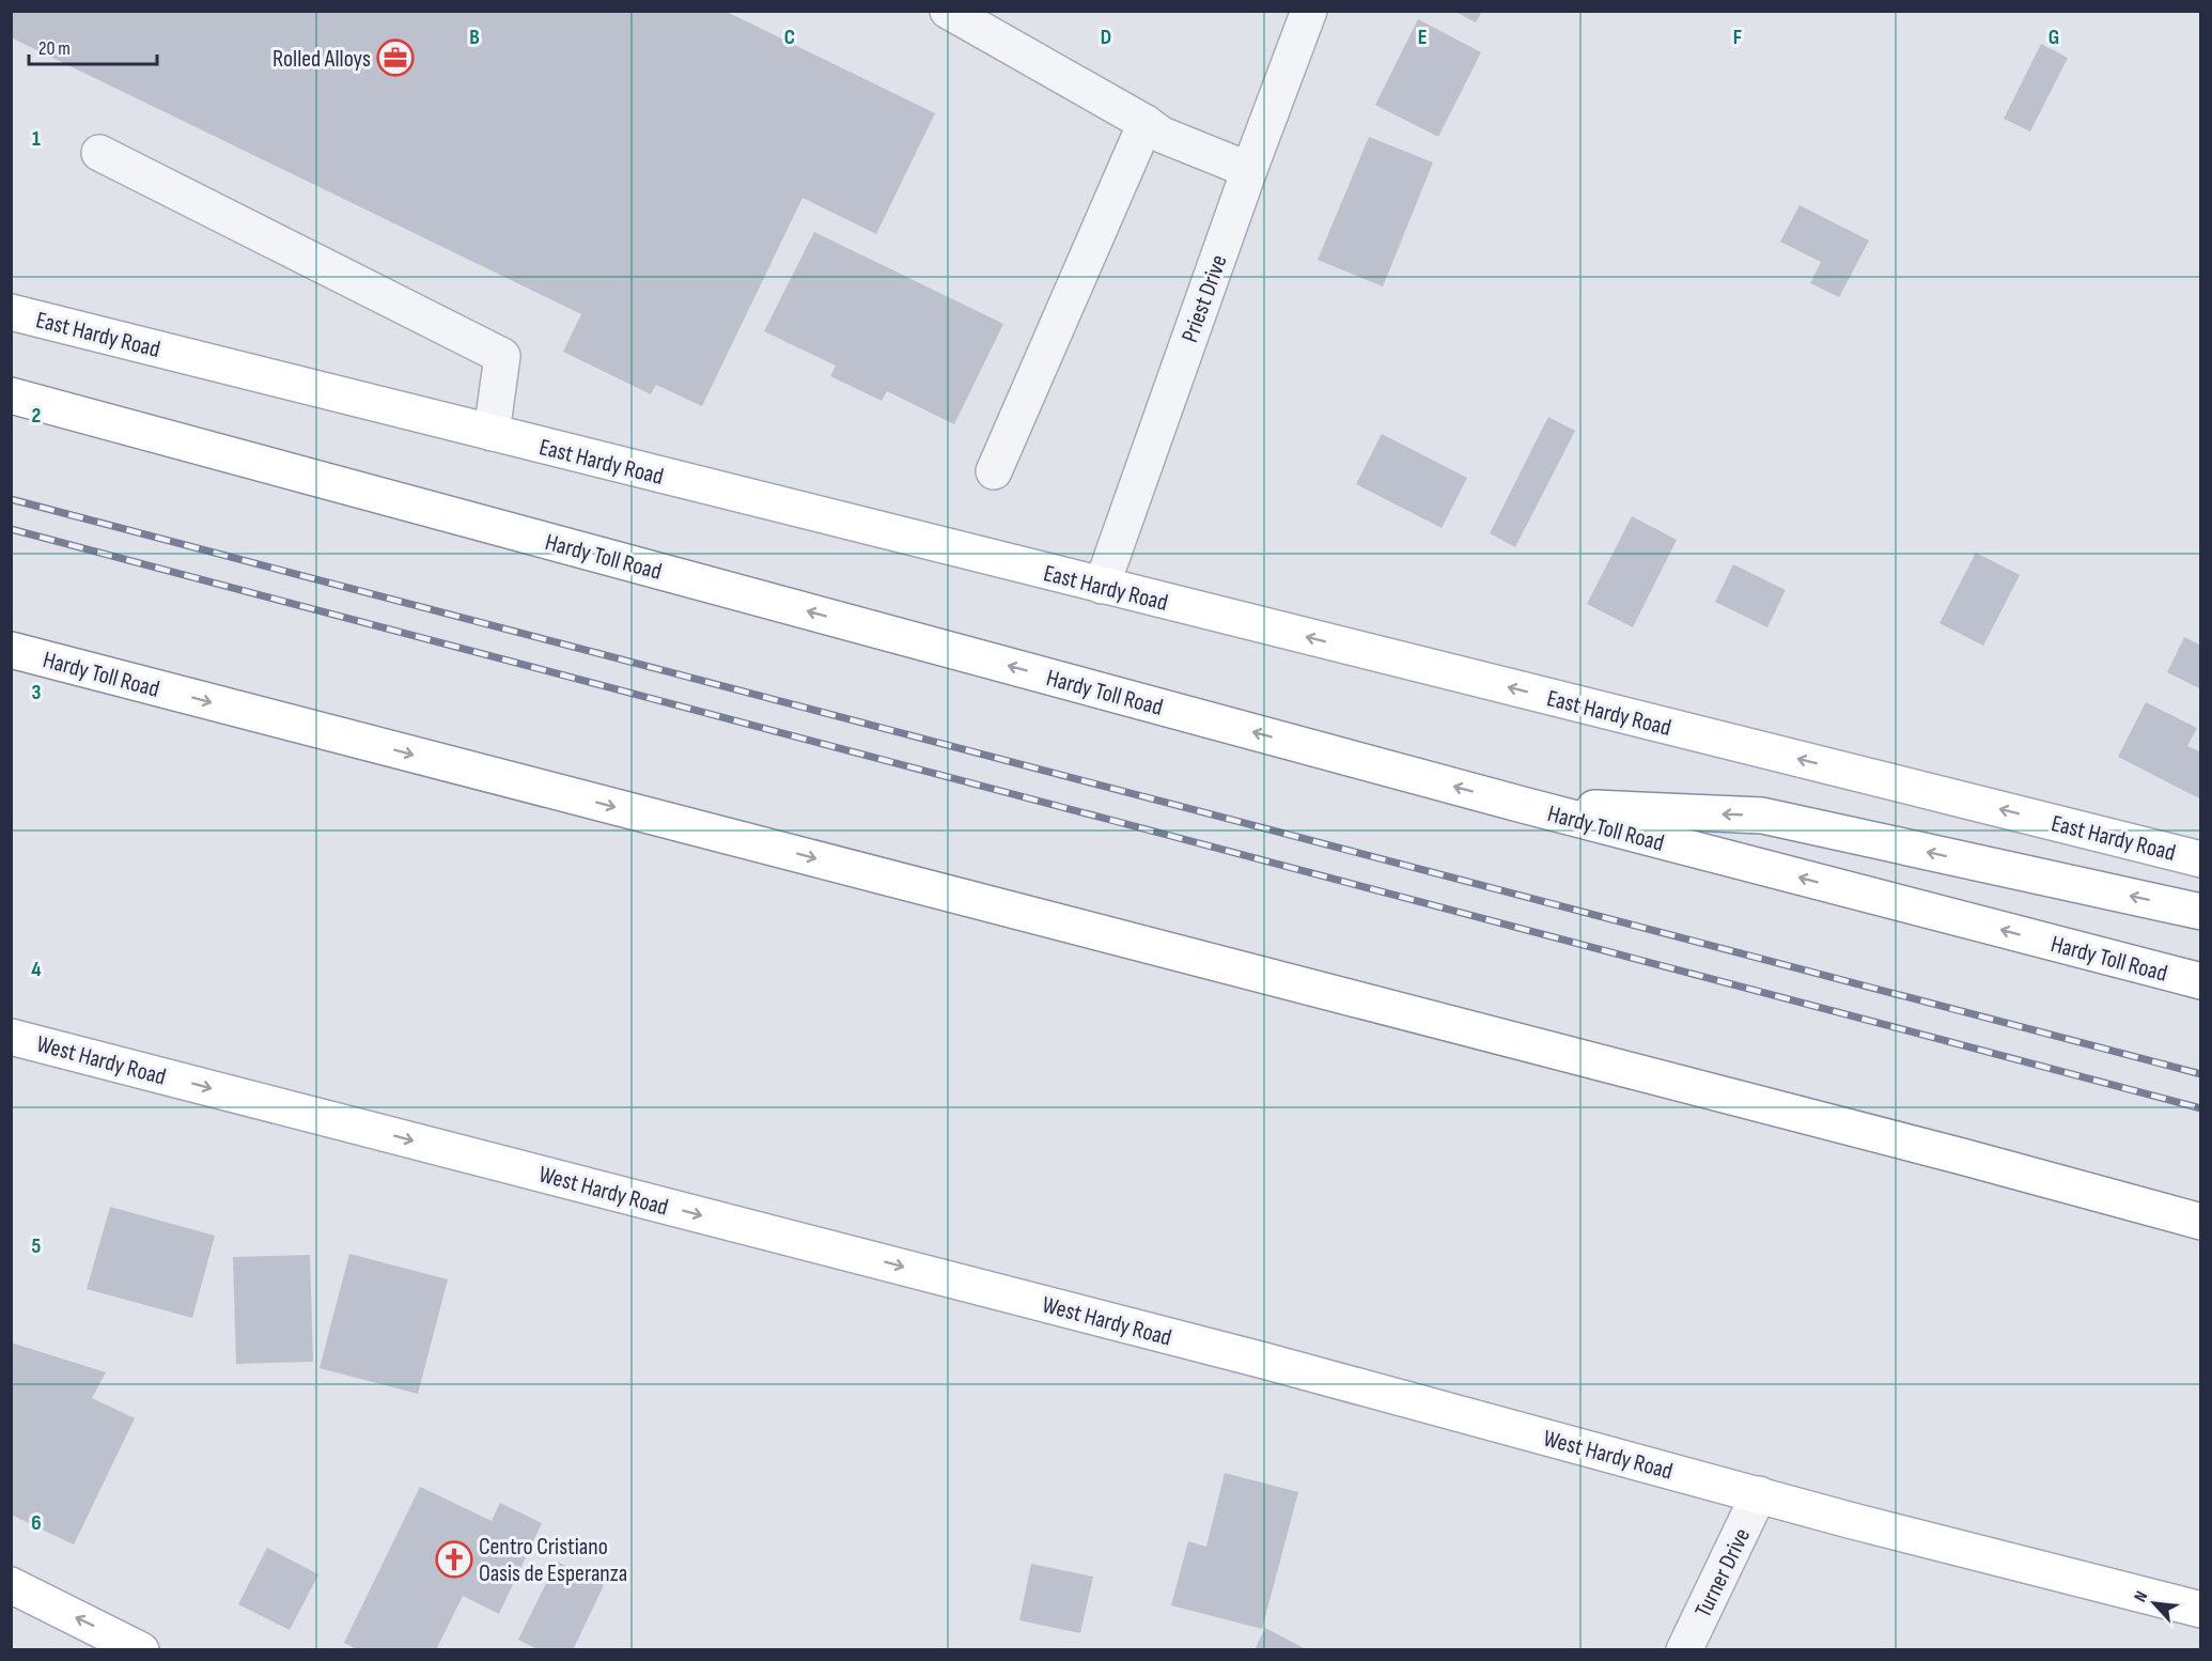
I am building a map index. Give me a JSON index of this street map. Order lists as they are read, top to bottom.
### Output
{
  "streets": {
    "main road": ["East Hardy Road", "Hardy Toll Road", "West Hardy Road"],
    "street": ["Priest Drive", "Turner Drive"]
  },
  "crossings": [
    ["Priest Drive", "East Hardy Road"],
    ["West Hardy Road", "Turner Drive"]
  ],
  "one_way": ["West Hardy Road"],
  "places": {
    "office": ["Rolled Alloys"],
    "church": ["Centro Cristiano Oasis de Esperanza"]
  },
  "scale_bar": "20 m",
  "north": "top left",
  "grid": {
    "columns": [
      "B",
      "C",
      "D",
      "E",
      "F",
      "G"
    ],
    "rows": [
      "1",
      "2",
      "3",
      "4",
      "5",
      "6"
    ]
  }
}
